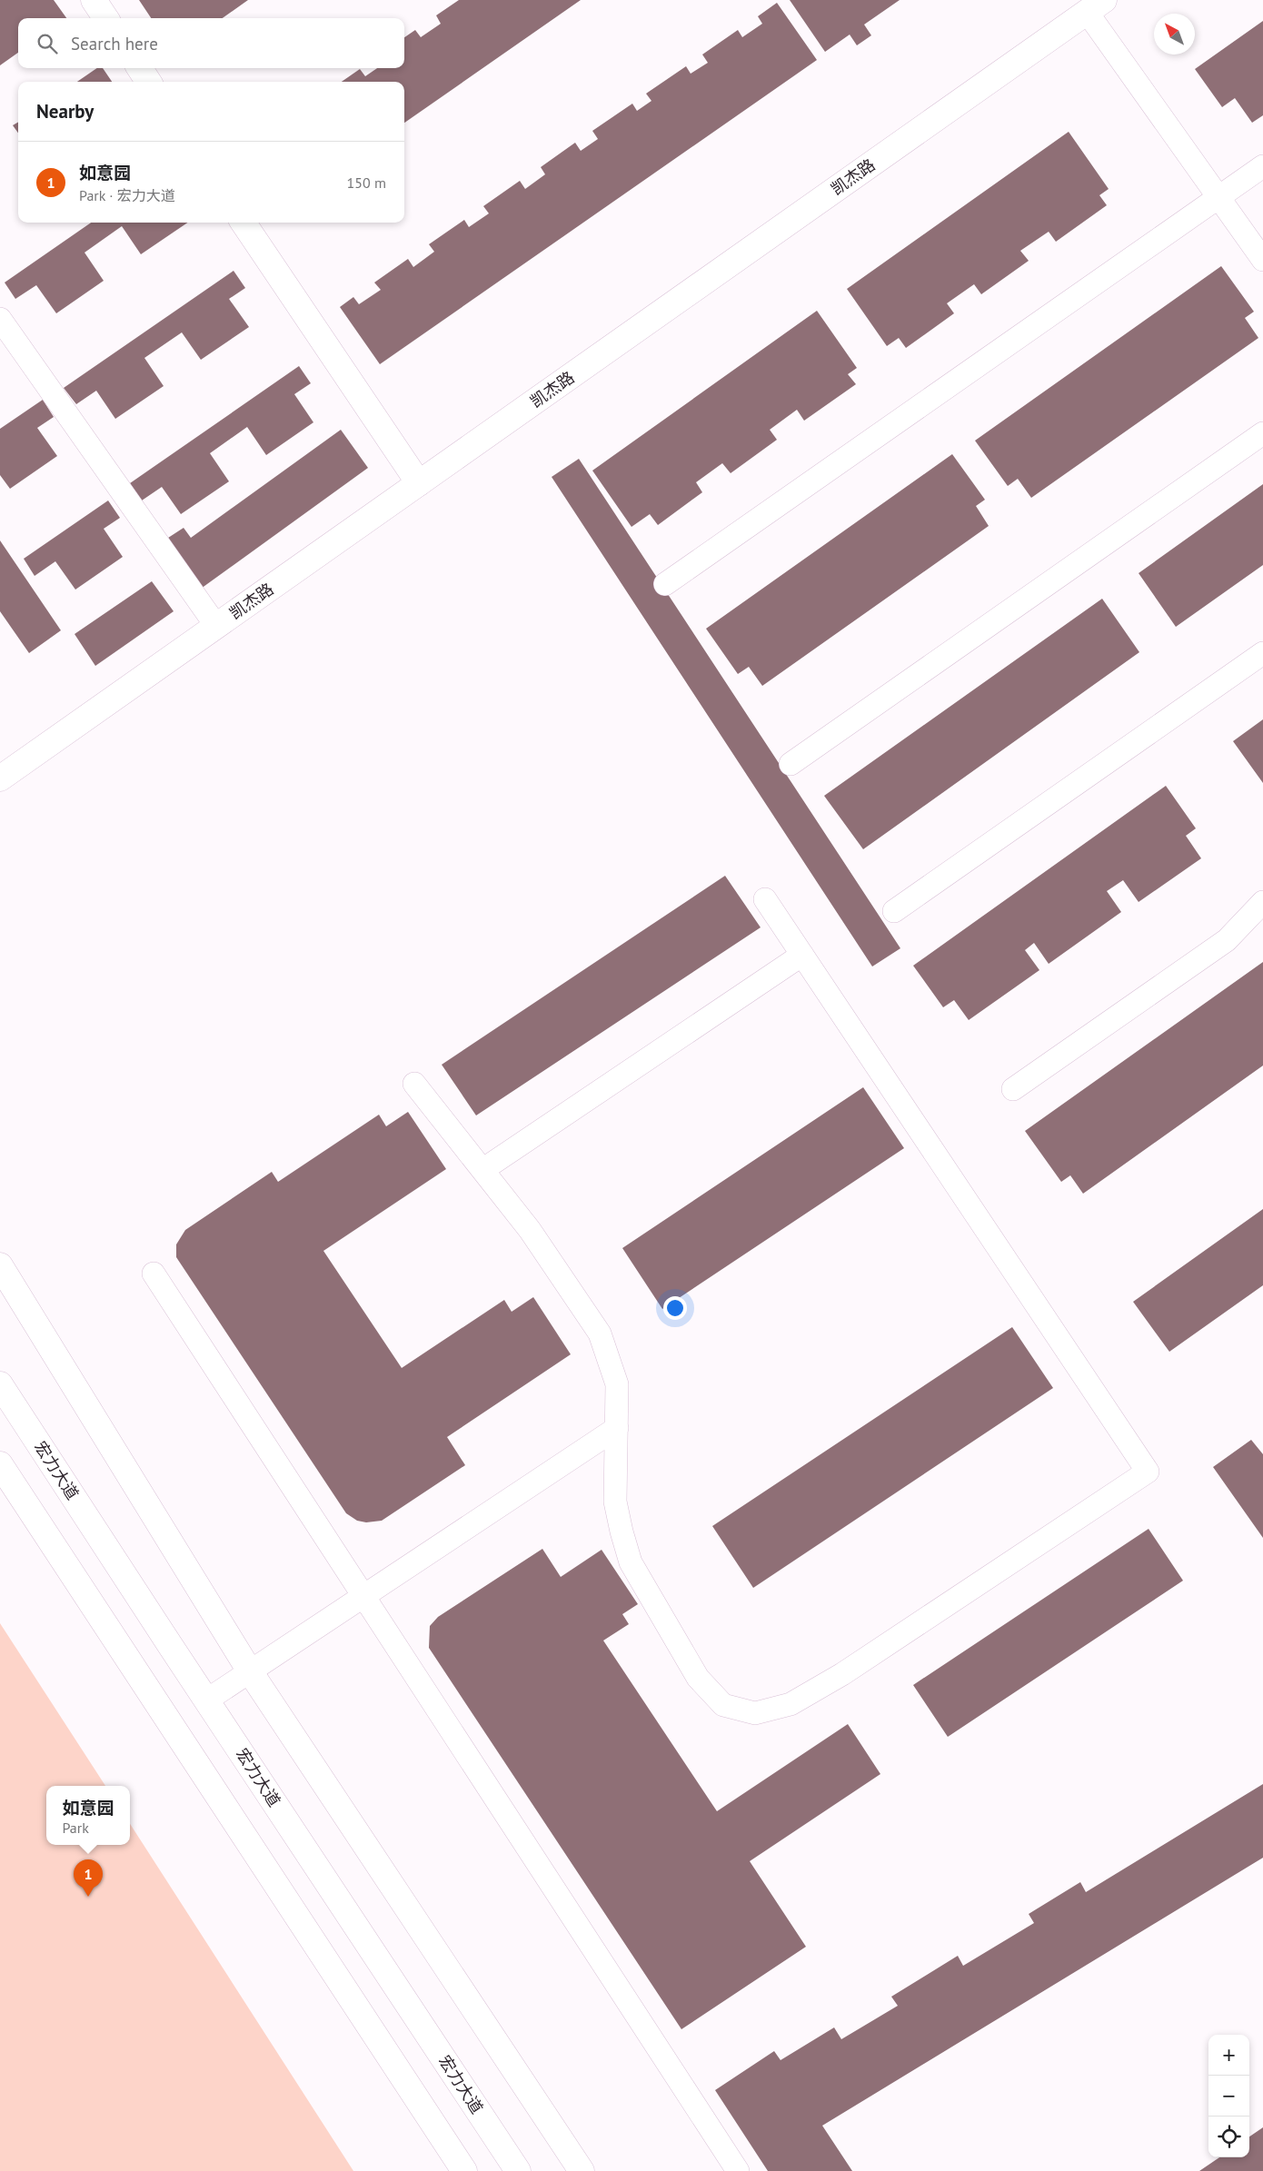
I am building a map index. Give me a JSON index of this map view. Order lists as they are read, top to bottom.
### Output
{
  "streets": {
    "street": ["凯杰路", "宏力大道"]
  },
  "north": "top left",
  "page": {
    "search": "Search here",
    "heading": "Nearby",
    "list": [
      {
        "mark": "1",
        "name": "如意园",
        "note": "Park · 宏力大道",
        "value": "150 m"
      }
    ],
    "popup": ["如意园", "Park"],
    "pins": "1",
    "map_buttons": ["+", "−"]
  }
}
